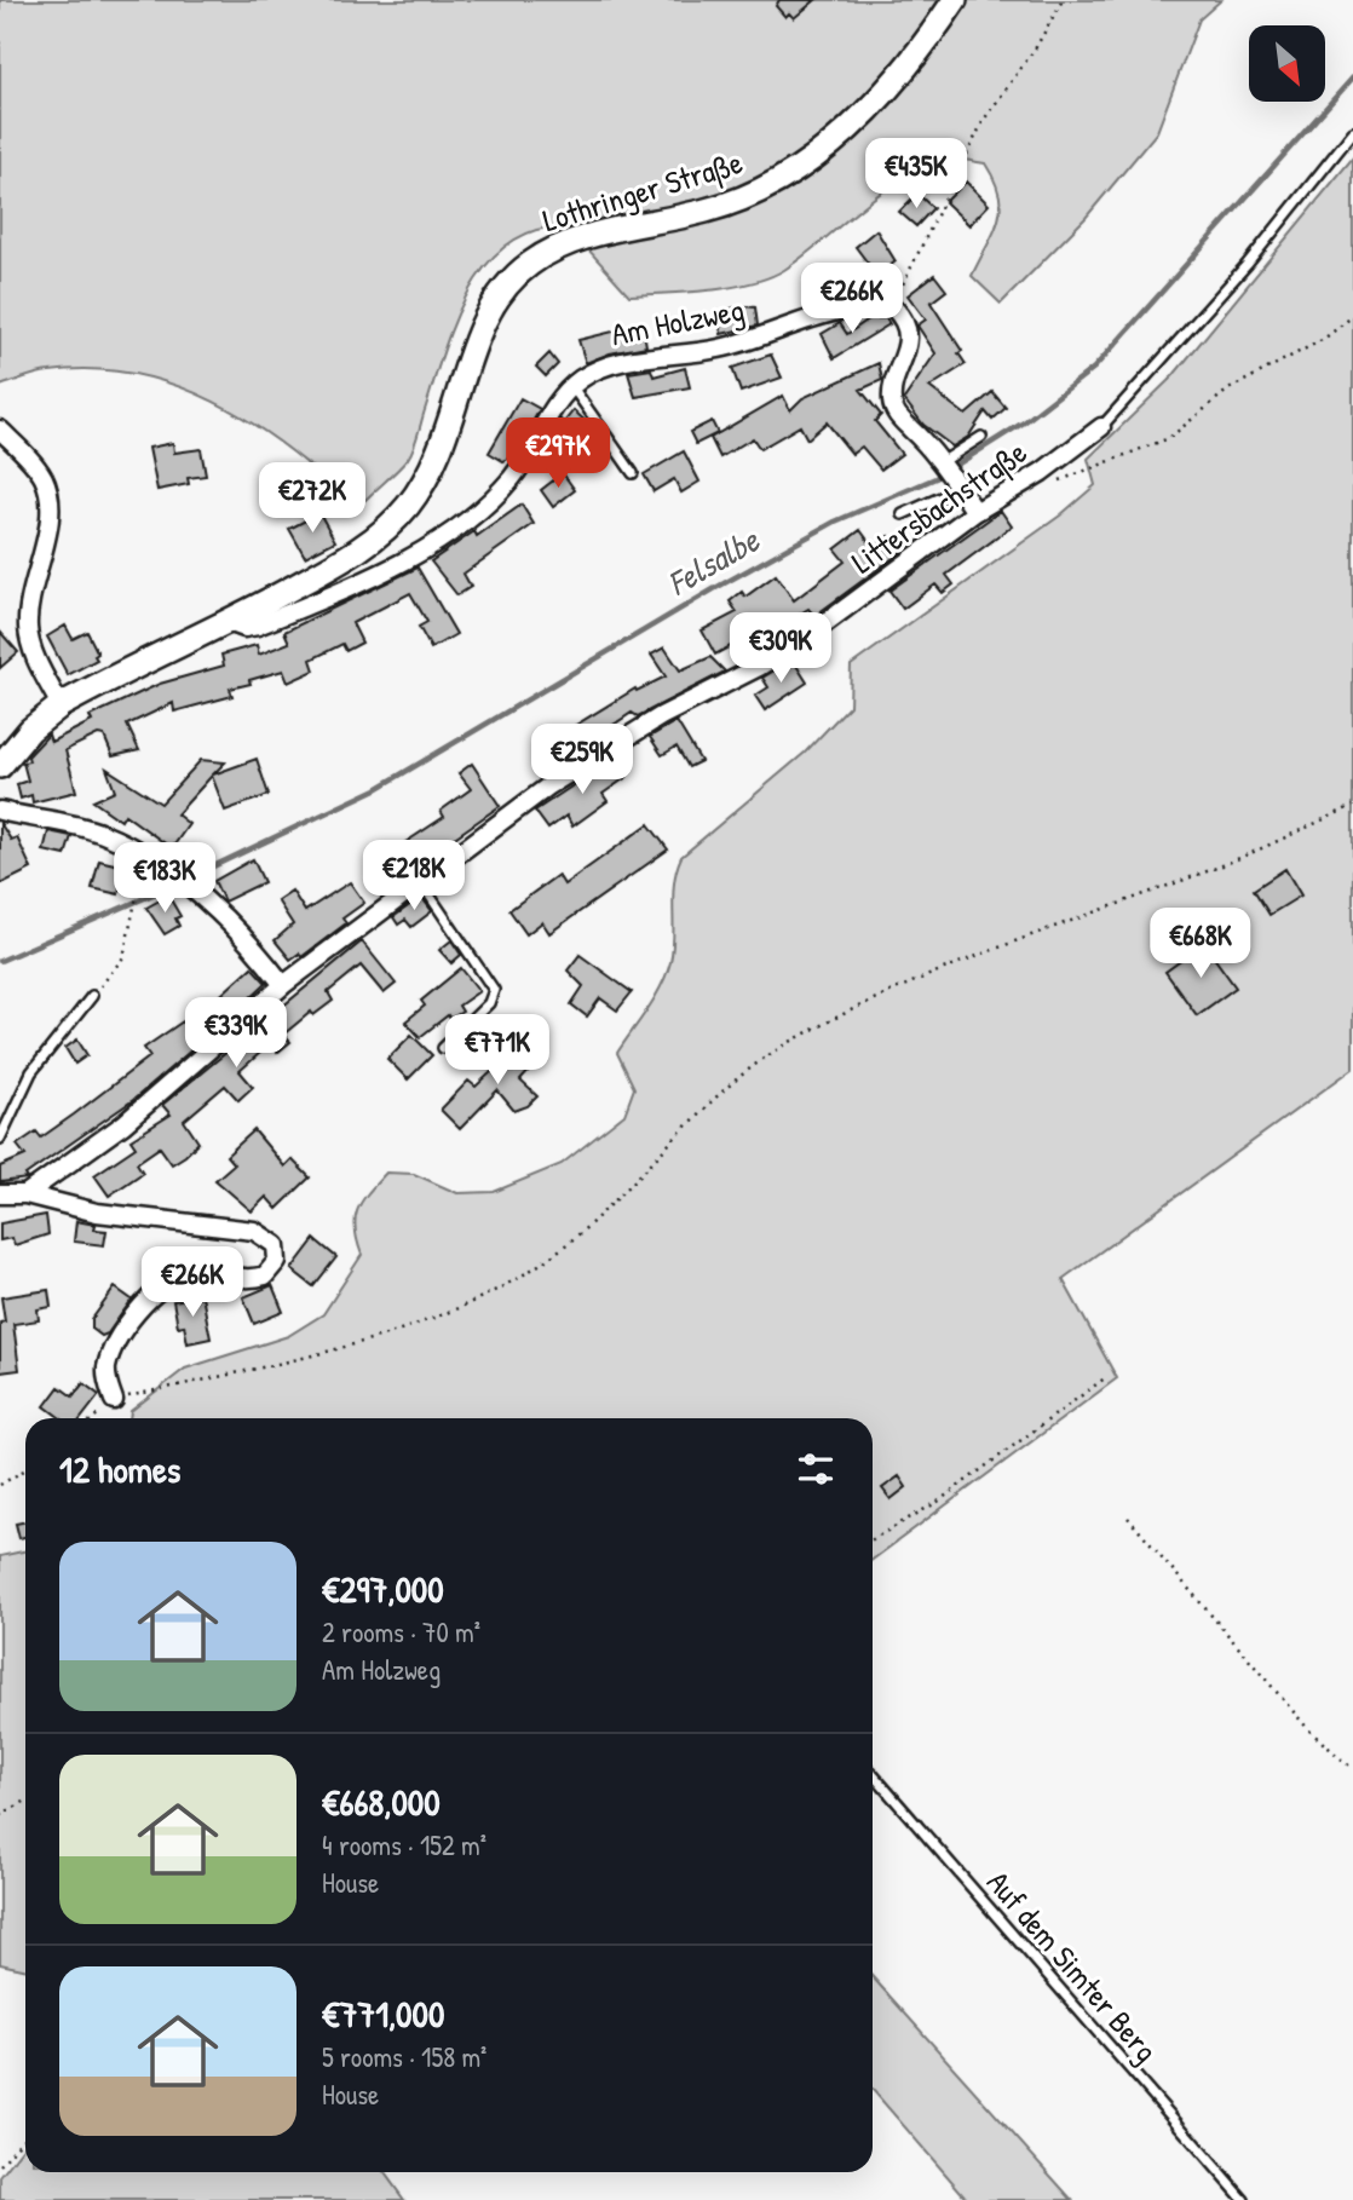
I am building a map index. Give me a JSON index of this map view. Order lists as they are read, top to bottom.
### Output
{
  "streets": {
    "main road": ["Lothringer Straße"],
    "street": ["Am Holzweg", "Littersbachstraße"],
    "lane": ["Auf dem Simter Berg"]
  },
  "crossings": [
    ["Lothringer Straße", "Am Holzweg"]
  ],
  "water": ["Felsalbe"],
  "north": "bottom right",
  "page": {
    "price": [
      "€435K",
      "€266K",
      "€297K",
      "€272K",
      "€309K",
      "€259K",
      "€218K",
      "€183K",
      "€668K",
      "€339K",
      "€771K",
      "€266K"
    ],
    "heading": "12 homes",
    "list": [
      {
        "name": "€297,000",
        "note": "2 rooms · 70 m² · Am Holzweg"
      },
      {
        "name": "€668,000",
        "note": "4 rooms · 152 m² · House"
      },
      {
        "name": "€771,000",
        "note": "5 rooms · 158 m² · House"
      }
    ]
  }
}
